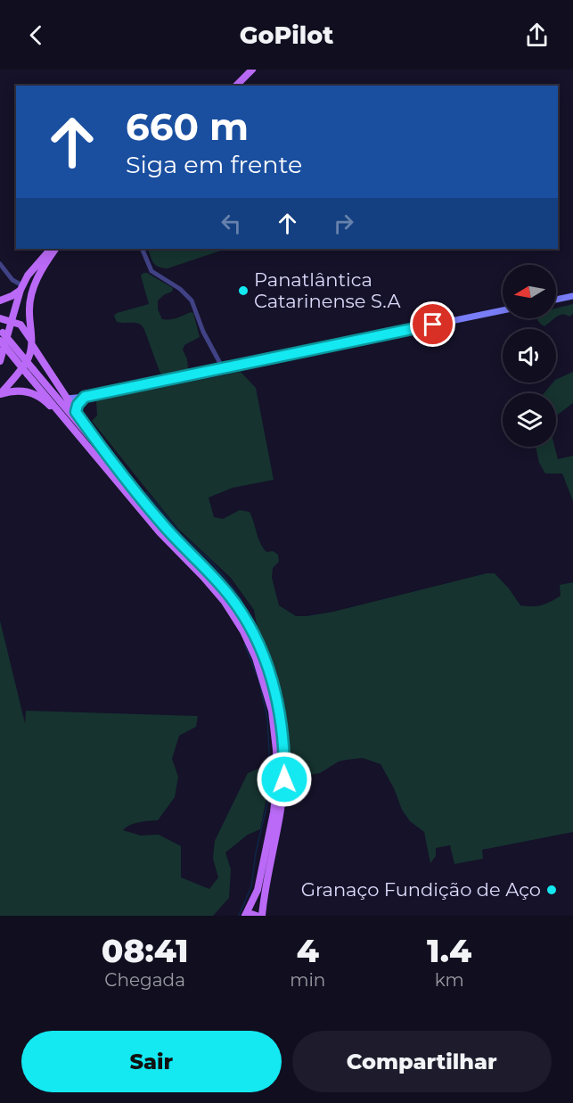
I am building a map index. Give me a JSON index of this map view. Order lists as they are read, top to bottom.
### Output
{
  "places": ["Panatlântica Catarinense S.A", "Granaço Fundição de Aço"],
  "north": "left",
  "page": {
    "header": "GoPilot",
    "turn": ["660 m", "Siga em frente"],
    "eta": [
      "08:41",
      "Chegada",
      "4",
      "min",
      "1.4",
      "km"
    ],
    "buttons": ["Sair", "Compartilhar"]
  }
}
